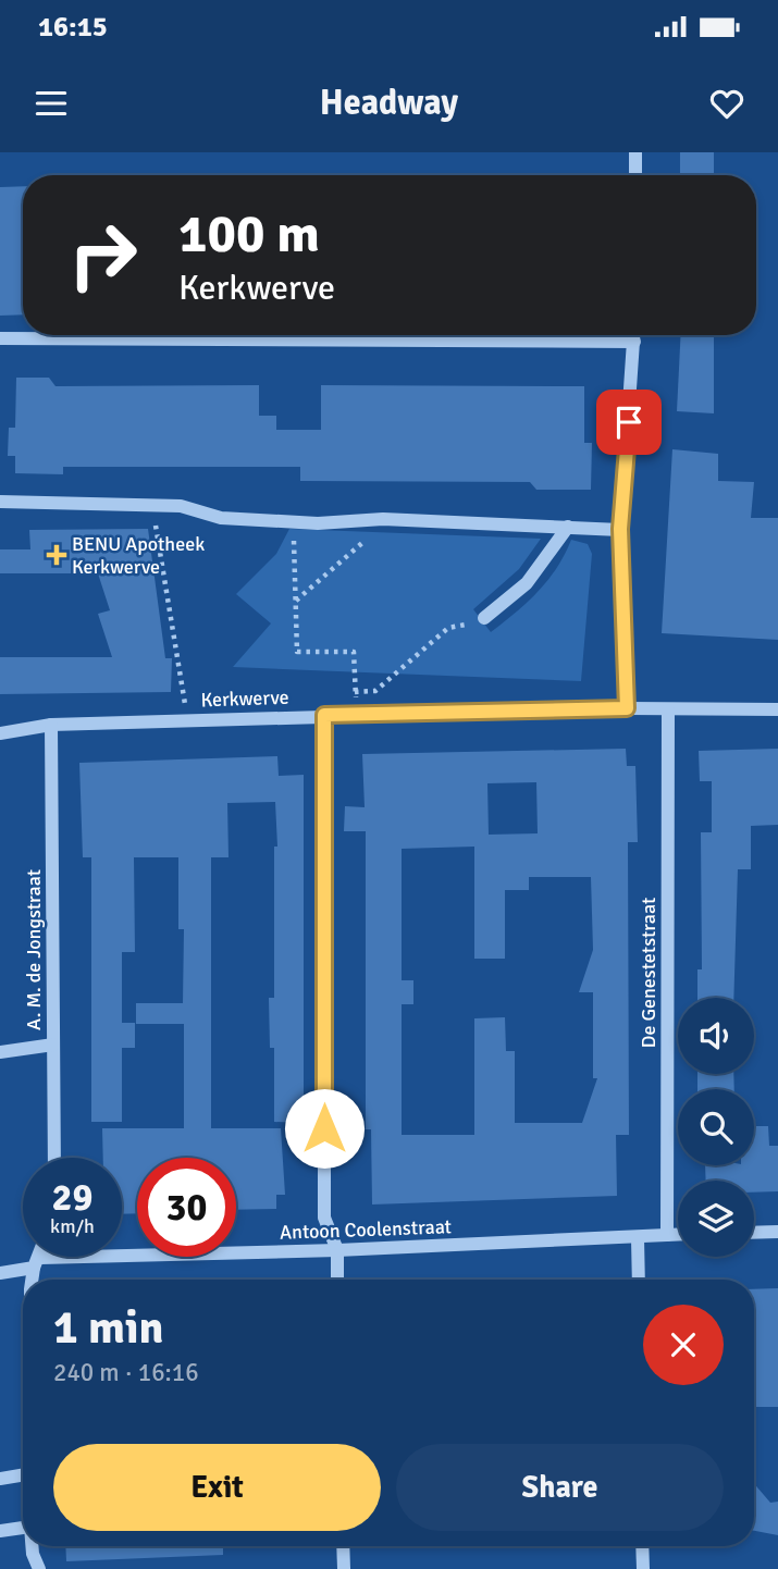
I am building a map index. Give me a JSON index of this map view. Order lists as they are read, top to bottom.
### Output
{
  "streets": {
    "street": [
      "Kerkwerve",
      "A. M. de Jongstraat",
      "De Genestetstraat",
      "Antoon Coolenstraat"
    ]
  },
  "crossings": [
    ["Kerkwerve", "A. M. de Jongstraat"],
    ["Kerkwerve", "De Genestetstraat"],
    ["De Genestetstraat", "Antoon Coolenstraat"]
  ],
  "places": {
    "health": ["BENU Apotheek Kerkwerve"]
  },
  "page": {
    "status": "16:15",
    "header": "Headway",
    "turn": ["100 m", "Kerkwerve"],
    "speed": "29 km/h",
    "limit": "30",
    "heading": ["1 min", "240 m · 16:16"],
    "buttons": ["Exit", "Share"]
  }
}
